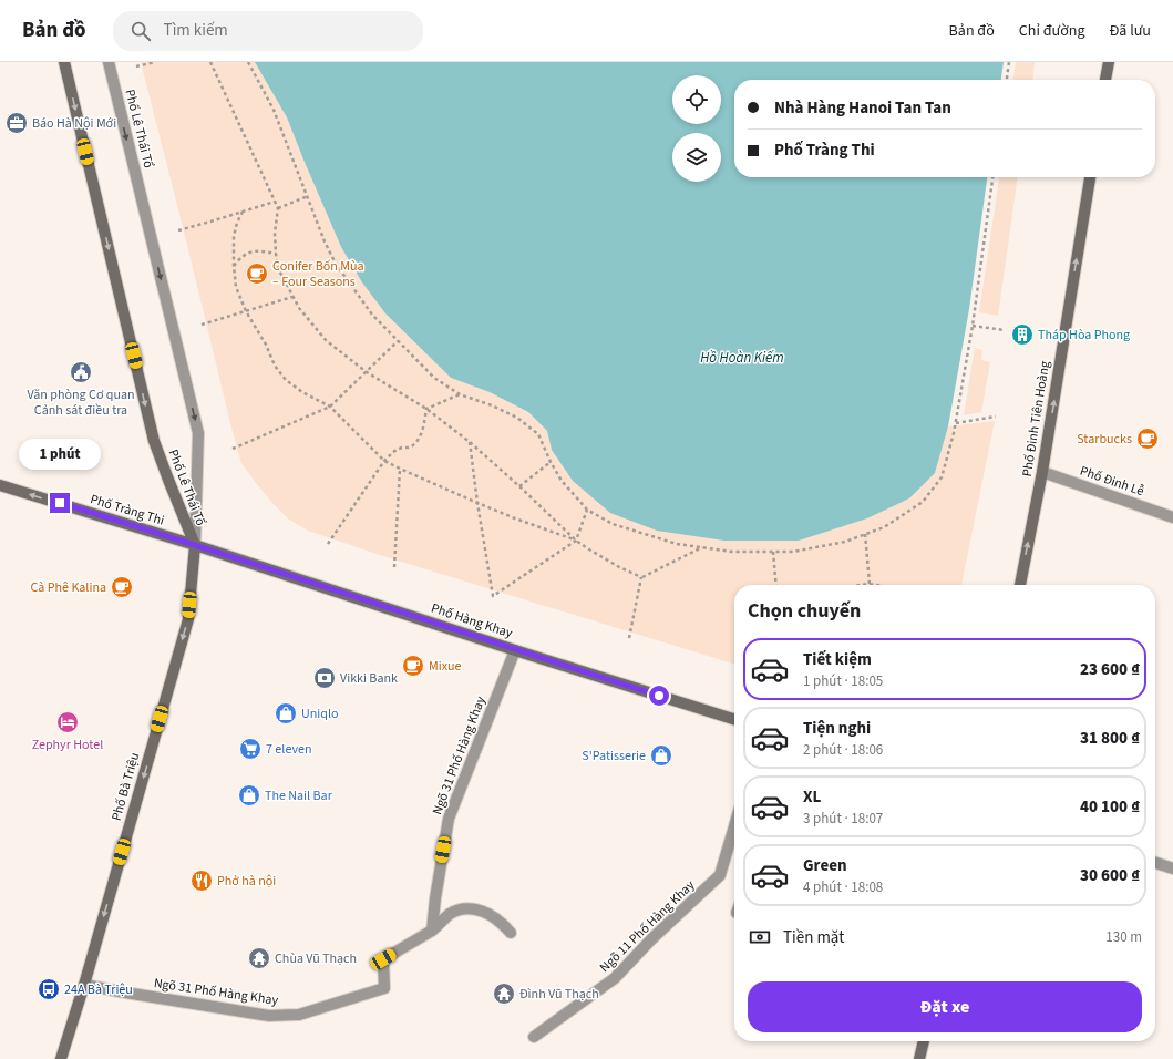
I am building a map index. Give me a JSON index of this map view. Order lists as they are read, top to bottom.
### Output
{
  "streets": {
    "main road": [
      "Phố Lê Thái Tổ",
      "Phố Đinh Tiên Hoàng",
      "Phố Tràng Thi",
      "Phố Hàng Khay",
      "Phố Bà Triệu"
    ],
    "street": ["Phố Đinh Lễ", "Ngõ 31 Phố Hàng Khay", "Ngõ 11 Phố Hàng Khay"]
  },
  "crossings": [
    ["Phố Lê Thái Tổ", "Phố Tràng Thi"],
    ["Phố Lê Thái Tổ", "Phố Hàng Khay"],
    ["Phố Lê Thái Tổ", "Phố Bà Triệu"],
    ["Phố Đinh Tiên Hoàng", "Phố Đinh Lễ"],
    ["Phố Tràng Thi", "Phố Hàng Khay"],
    ["Phố Tràng Thi", "Phố Bà Triệu"],
    ["Phố Hàng Khay", "Ngõ 31 Phố Hàng Khay"],
    ["Phố Hàng Khay", "Phố Bà Triệu"],
    ["Ngõ 31 Phố Hàng Khay", "Phố Bà Triệu"]
  ],
  "one_way": [
    "Phố Lê Thái Tổ",
    "Phố Đinh Tiên Hoàng",
    "Phố Tràng Thi",
    "Phố Bà Triệu"
  ],
  "water": ["Hồ Hoàn Kiếm"],
  "places": {
    "office": ["Báo Hà Nội Mới"],
    "cafe": [
      "Conifer Bốn Mùa – Four Seasons",
      "Starbucks",
      "Cà Phê Kalina",
      "Mixue"
    ],
    "building": ["Tháp Hòa Phong"],
    "public building": ["Văn phòng Cơ quan Cảnh sát điều tra"],
    "bank": ["Vikki Bank"],
    "shop": ["Uniqlo", "S'Patisserie", "The Nail Bar"],
    "hotel": ["Zephyr Hotel"],
    "supermarket": ["7 eleven"],
    "restaurant": ["Phở hà nội"],
    "temple": ["Chùa Vũ Thạch", "Đình Vũ Thạch"],
    "bus stop": ["24A Bà Triệu"]
  },
  "page": {
    "header": "Bản đồ",
    "search": "Tìm kiếm",
    "nav": ["Bản đồ", "Chỉ đường", "Đã lưu"],
    "banner": ["Nhà Hàng Hanoi Tan Tan", "Phố Tràng Thi"],
    "bubble": "1 phút",
    "heading": "Chọn chuyến",
    "list": [
      {
        "name": "Tiết kiệm",
        "note": "1 phút · 18:05",
        "value": "23 600 ₫"
      },
      {
        "name": "Tiện nghi",
        "note": "2 phút · 18:06",
        "value": "31 800 ₫"
      },
      {
        "name": "XL",
        "note": "3 phút · 18:07",
        "value": "40 100 ₫"
      },
      {
        "name": "Green",
        "note": "4 phút · 18:08",
        "value": "30 600 ₫"
      }
    ],
    "pay": ["Tiền mặt", "130 m"],
    "buttons": "Đặt xe"
  }
}
